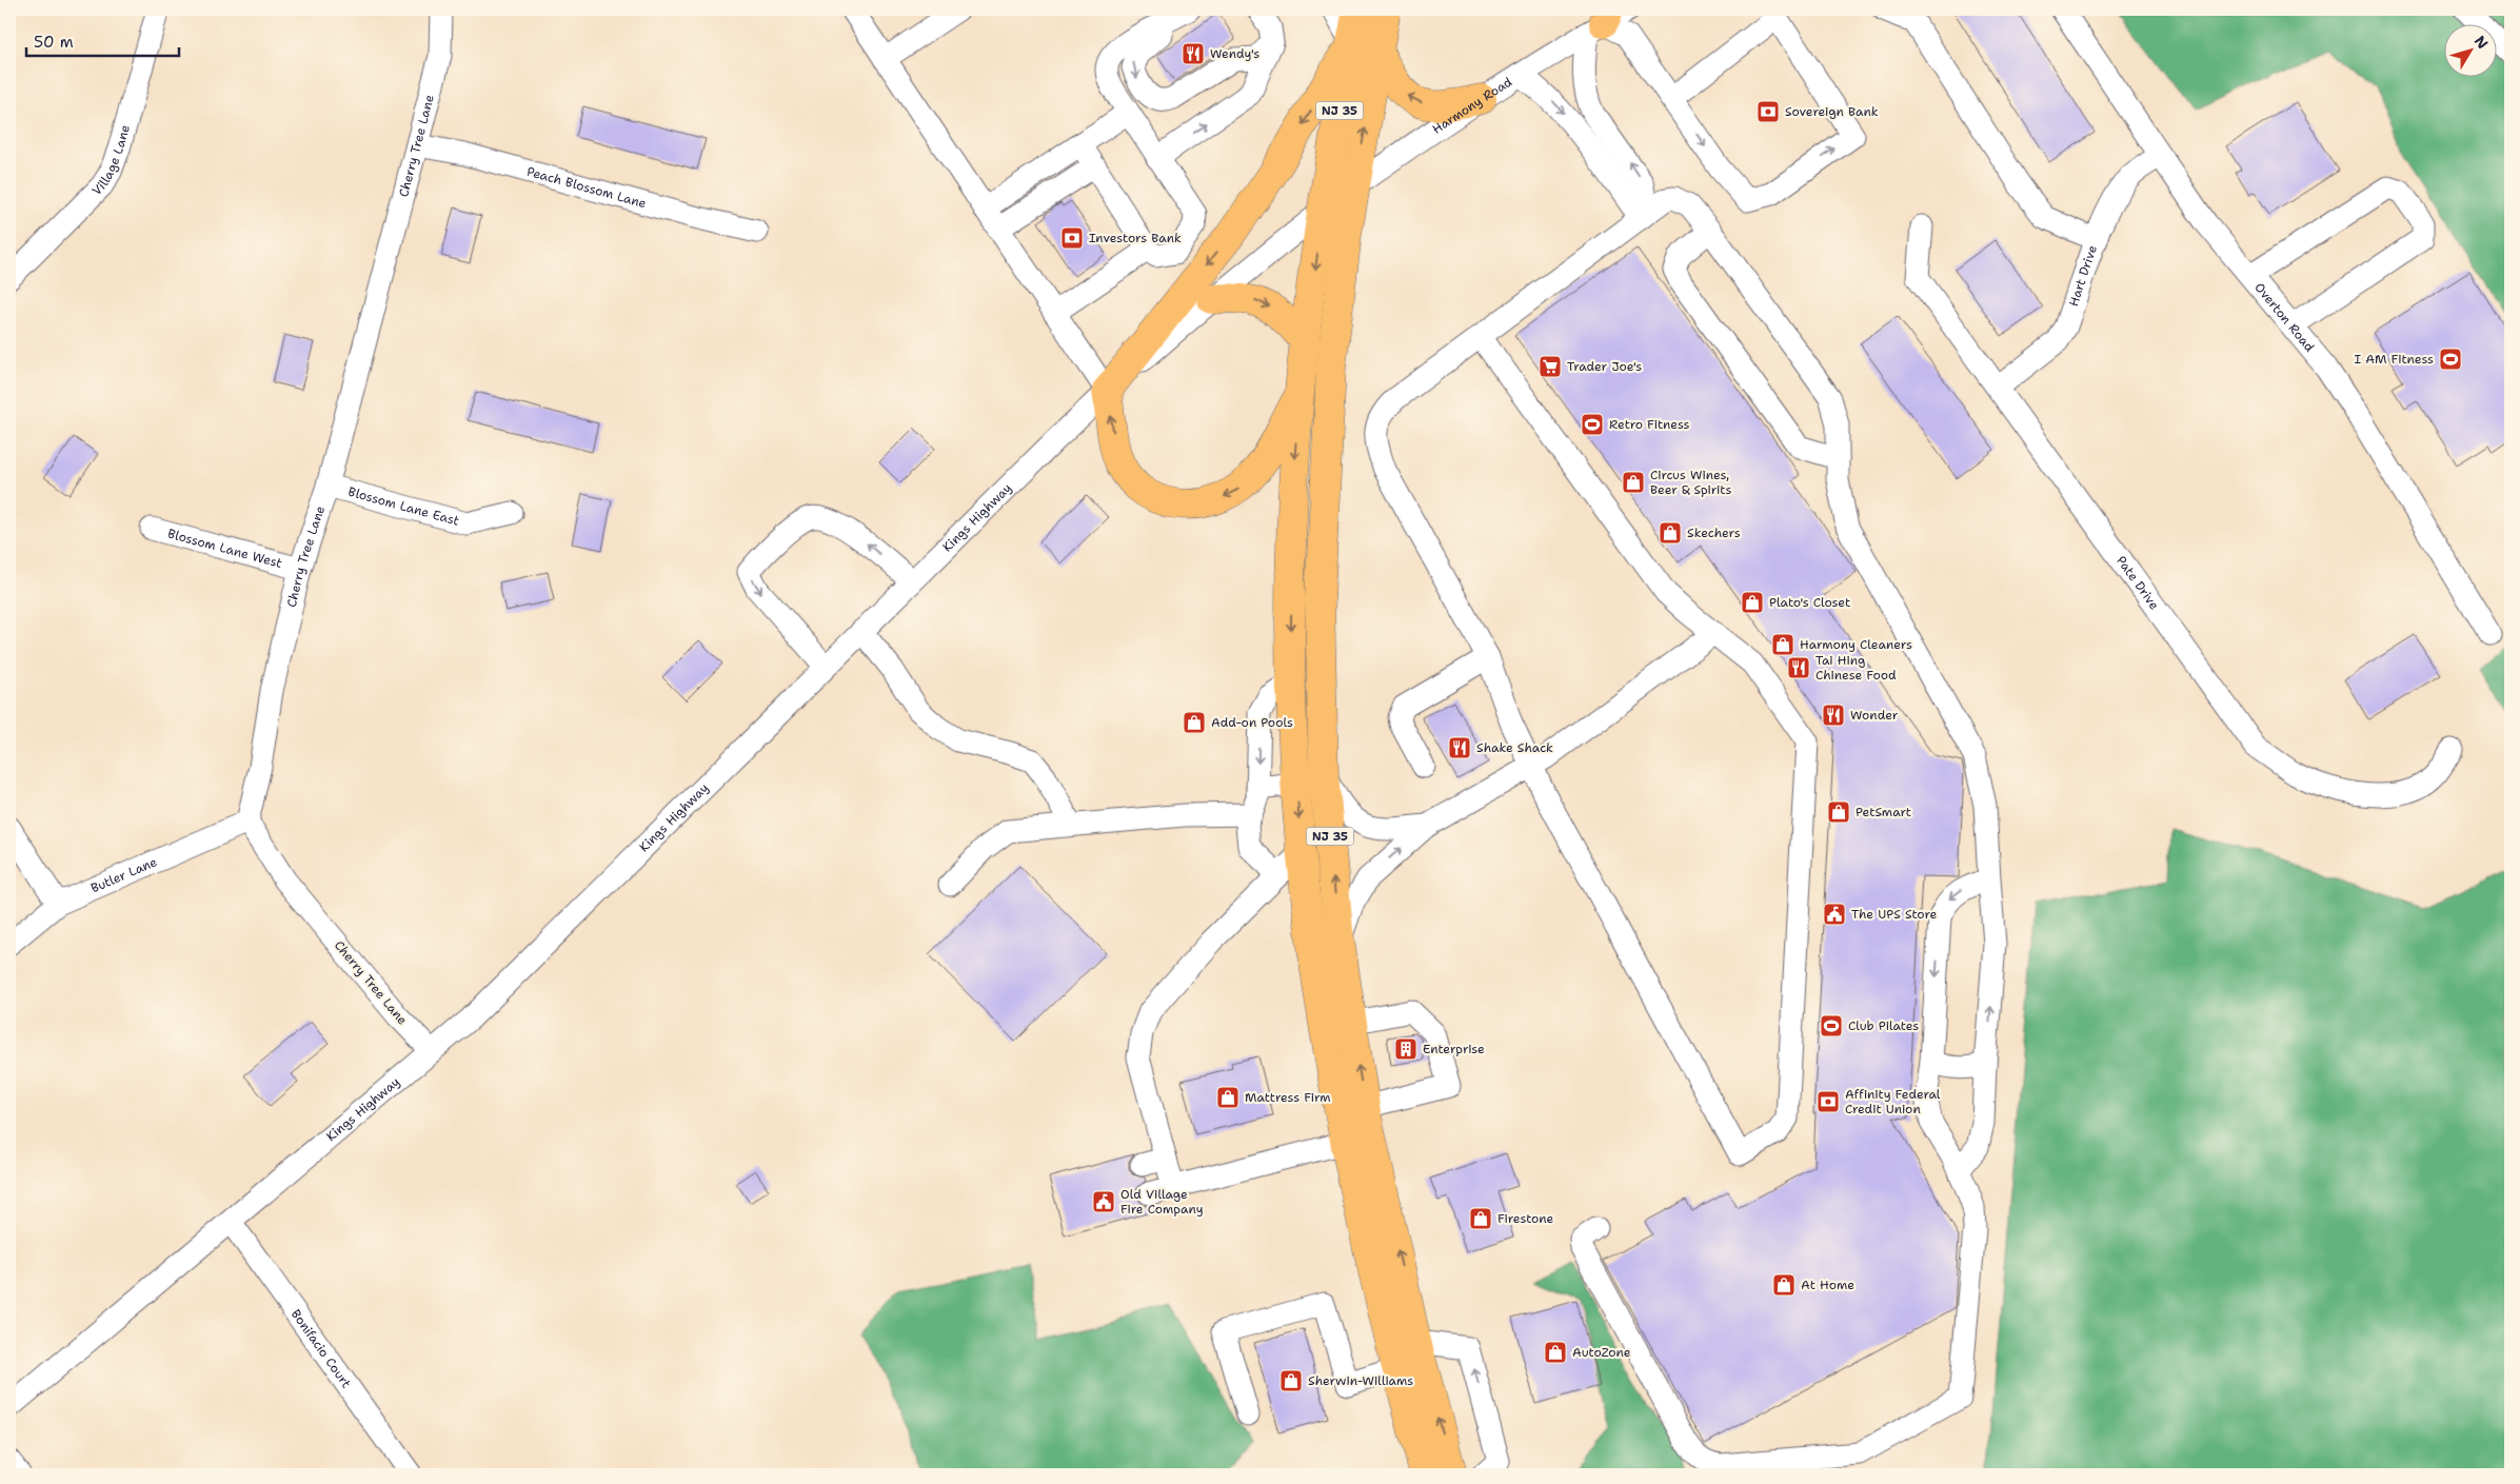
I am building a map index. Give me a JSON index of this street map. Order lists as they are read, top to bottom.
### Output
{
  "streets": {
    "highway": ["NJ 35"],
    "street": [
      "Harmony Road",
      "Cherry Tree Lane",
      "Village Lane",
      "Peach Blossom Lane",
      "Hart Drive",
      "Overton Road",
      "Blossom Lane East",
      "Kings Highway",
      "Blossom Lane West",
      "Pate Drive",
      "Butler Lane",
      "Bonifacio Court"
    ]
  },
  "crossings": [
    ["Harmony Road", "NJ 35"],
    ["Harmony Road", "Kings Highway"],
    ["NJ 35", "Kings Highway"],
    ["Cherry Tree Lane", "Peach Blossom Lane"],
    ["Cherry Tree Lane", "Blossom Lane East"],
    ["Cherry Tree Lane", "Kings Highway"],
    ["Cherry Tree Lane", "Blossom Lane West"],
    ["Cherry Tree Lane", "Butler Lane"],
    ["Hart Drive", "Overton Road"],
    ["Hart Drive", "Pate Drive"],
    ["Kings Highway", "Bonifacio Court"]
  ],
  "places": {
    "restaurant": [
      "Wendy's",
      "Tai Hing Chinese Food",
      "Wonder",
      "Shake Shack"
    ],
    "bank": ["Sovereign Bank", "Investors Bank", "Affinity Federal Credit Union"],
    "sports": ["I AM Fitness", "Retro Fitness", "Club Pilates"],
    "supermarket": ["Trader Joe's"],
    "shop": [
      "Circus Wines, Beer & Spirits",
      "Skechers",
      "Plato's Closet",
      "Harmony Cleaners",
      "Add-on Pools",
      "PetSmart",
      "Mattress Firm",
      "Firestone",
      "At Home",
      "AutoZone",
      "Sherwin-Williams"
    ],
    "public building": ["The UPS Store", "Old Village Fire Company"],
    "building": ["Enterprise"]
  },
  "scale_bar": "50 m",
  "north": "top right"
}
